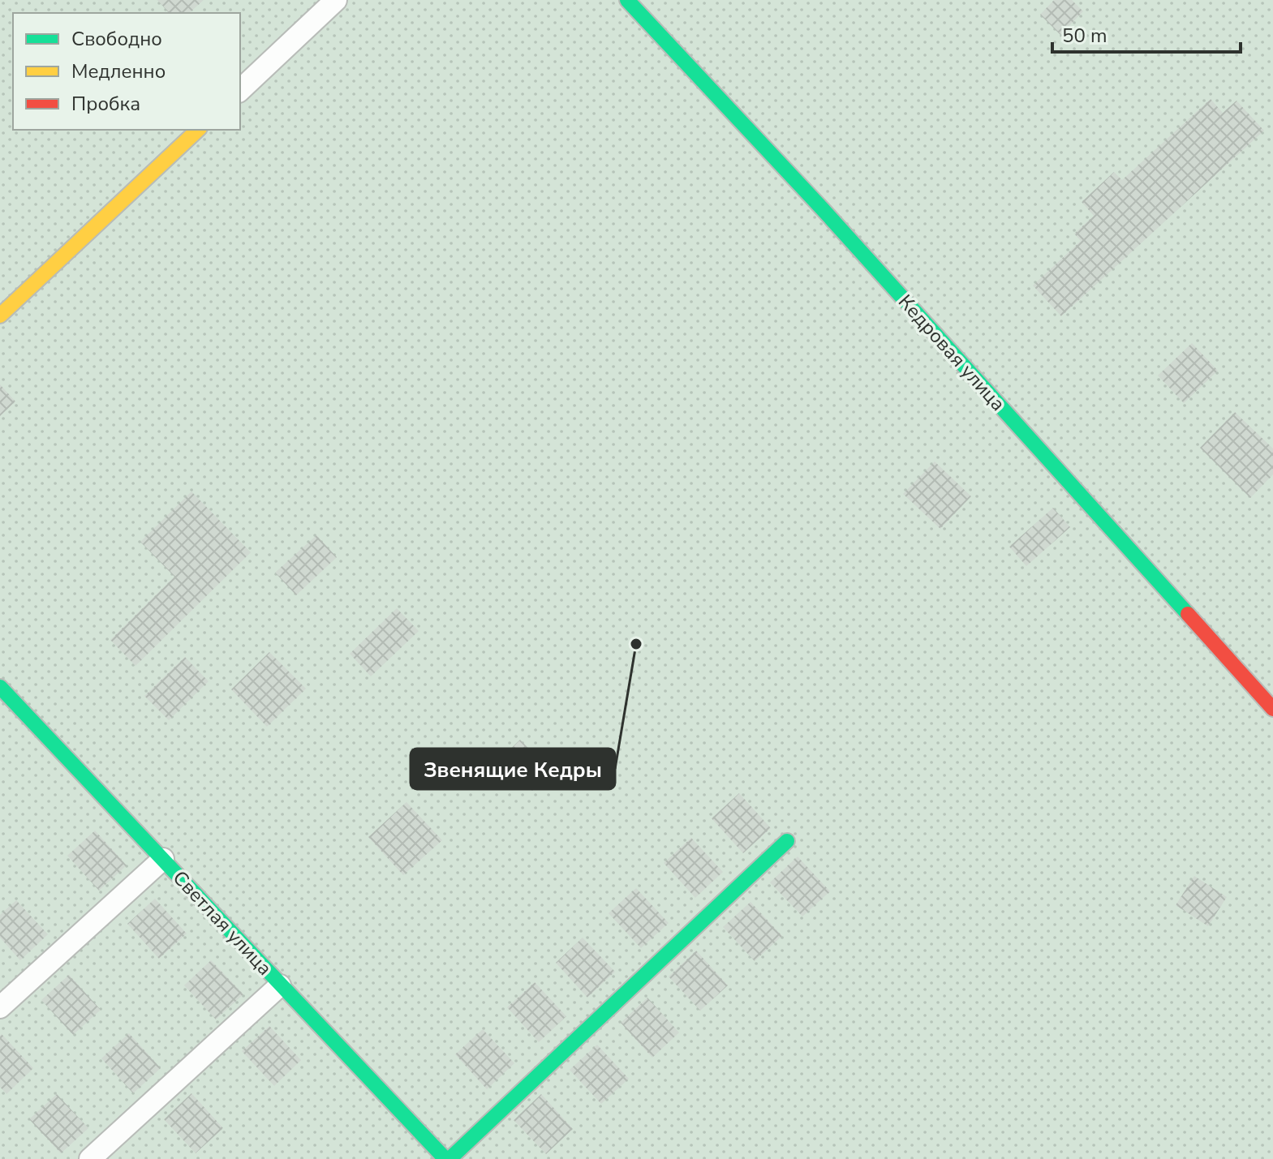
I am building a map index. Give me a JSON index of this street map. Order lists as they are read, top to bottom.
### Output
{
  "streets": {
    "street": ["Кедровая улица", "Светлая улица"]
  },
  "places": ["Звенящие Кедры"],
  "legend": ["Свободно", "Медленно", "Пробка"],
  "scale_bar": "50 m"
}
